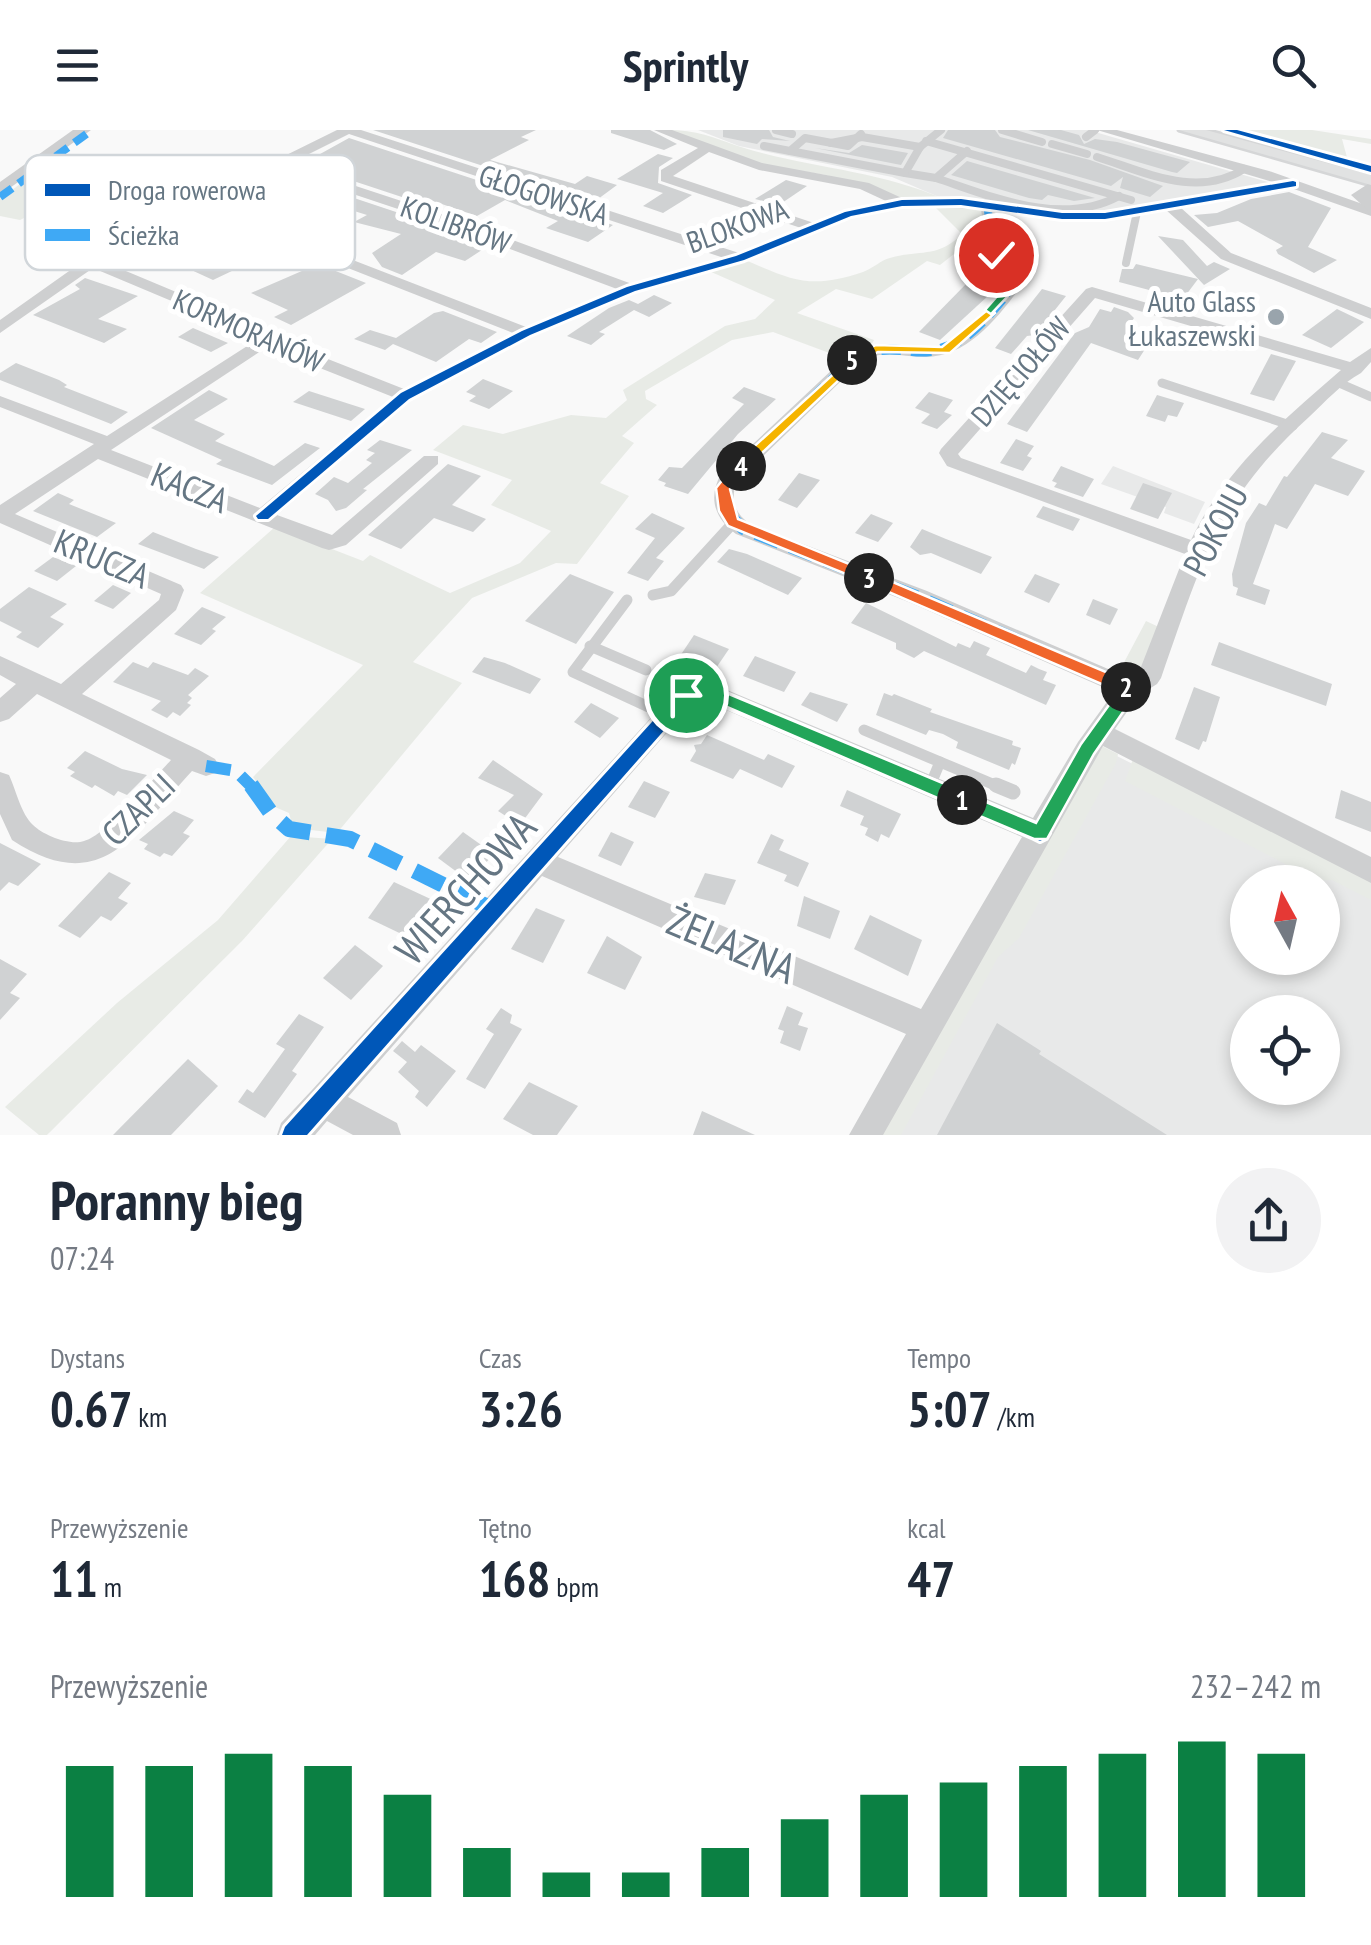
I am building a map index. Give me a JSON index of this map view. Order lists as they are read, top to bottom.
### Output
{
  "streets": {
    "street": [
      "GŁOGOWSKA",
      "KOLIBRÓW",
      "BLOKOWA",
      "KORMORANÓW",
      "DZIĘCIOŁÓW",
      "KACZA",
      "POKOJU",
      "KRUCZA",
      "CZAPLI",
      "WIERCHOWA",
      "ŻELAZNA"
    ]
  },
  "crossings": [
    ["GŁOGOWSKA", "BLOKOWA"],
    ["KOLIBRÓW", "BLOKOWA"],
    ["BLOKOWA", "KORMORANÓW"],
    ["BLOKOWA", "KACZA"],
    ["KORMORANÓW", "KRUCZA"],
    ["DZIĘCIOŁÓW", "POKOJU"],
    ["KACZA", "KRUCZA"],
    ["POKOJU", "ŻELAZNA"],
    ["KRUCZA", "CZAPLI"],
    ["WIERCHOWA", "ŻELAZNA"]
  ],
  "places": ["Auto Glass Łukaszewski"],
  "legend": ["Droga rowerowa", "Ścieżka"],
  "north": "top",
  "page": {
    "header": "Sprintly",
    "pins": [
      "5",
      "4",
      "3",
      "2",
      "1"
    ],
    "heading": ["Poranny bieg", "07:24"],
    "stats": [
      ["Dystans", "0.67 km"],
      ["Czas", "3:26"],
      ["Tempo", "5:07 /km"],
      ["Przewyższenie", "11 m"],
      ["Tętno", "168 bpm"],
      ["kcal", "47"]
    ],
    "chart": ["Przewyższenie", "232–242 m"]
  }
}
